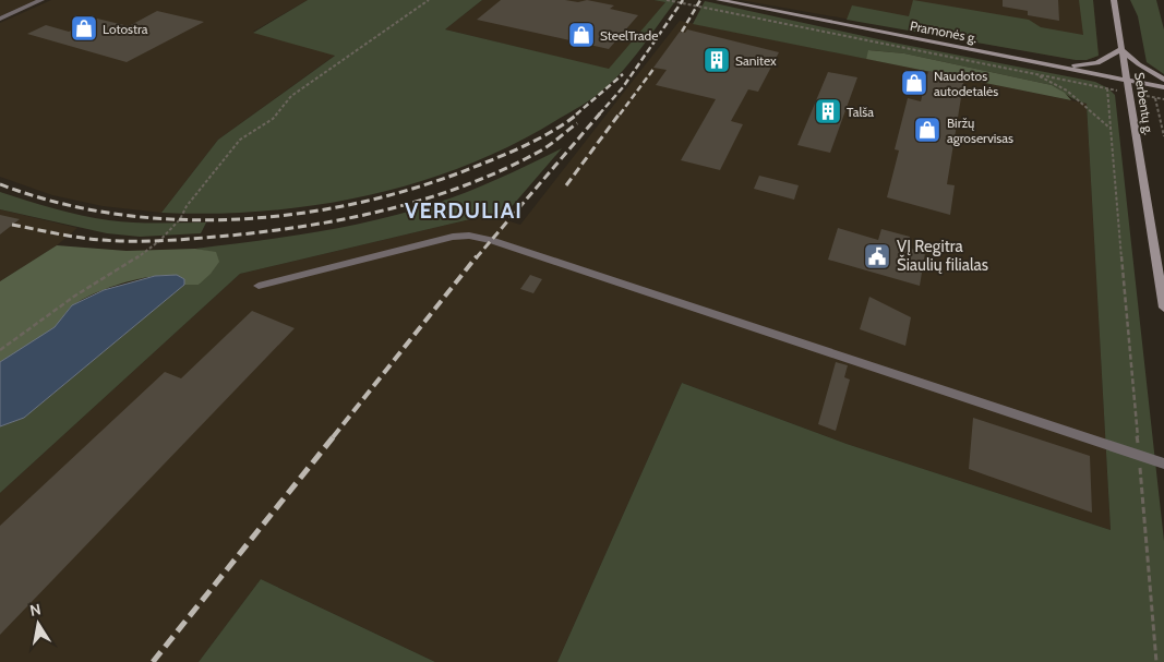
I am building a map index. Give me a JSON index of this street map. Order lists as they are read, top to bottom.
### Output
{
  "streets": {
    "main road": ["Pramonės g.", "Serbentų g."]
  },
  "crossings": [
    ["Pramonės g.", "Serbentų g."]
  ],
  "districts": ["VERDULIAI"],
  "places": {
    "shop": [
      "Lotostra",
      "SteelTrade",
      "Naudotos autodetalės",
      "Biržų agroservisas"
    ],
    "building": ["Sanitex", "Talša"],
    "public building": ["VĮ Regitra Šiaulių filialas"]
  },
  "north": "top"
}
